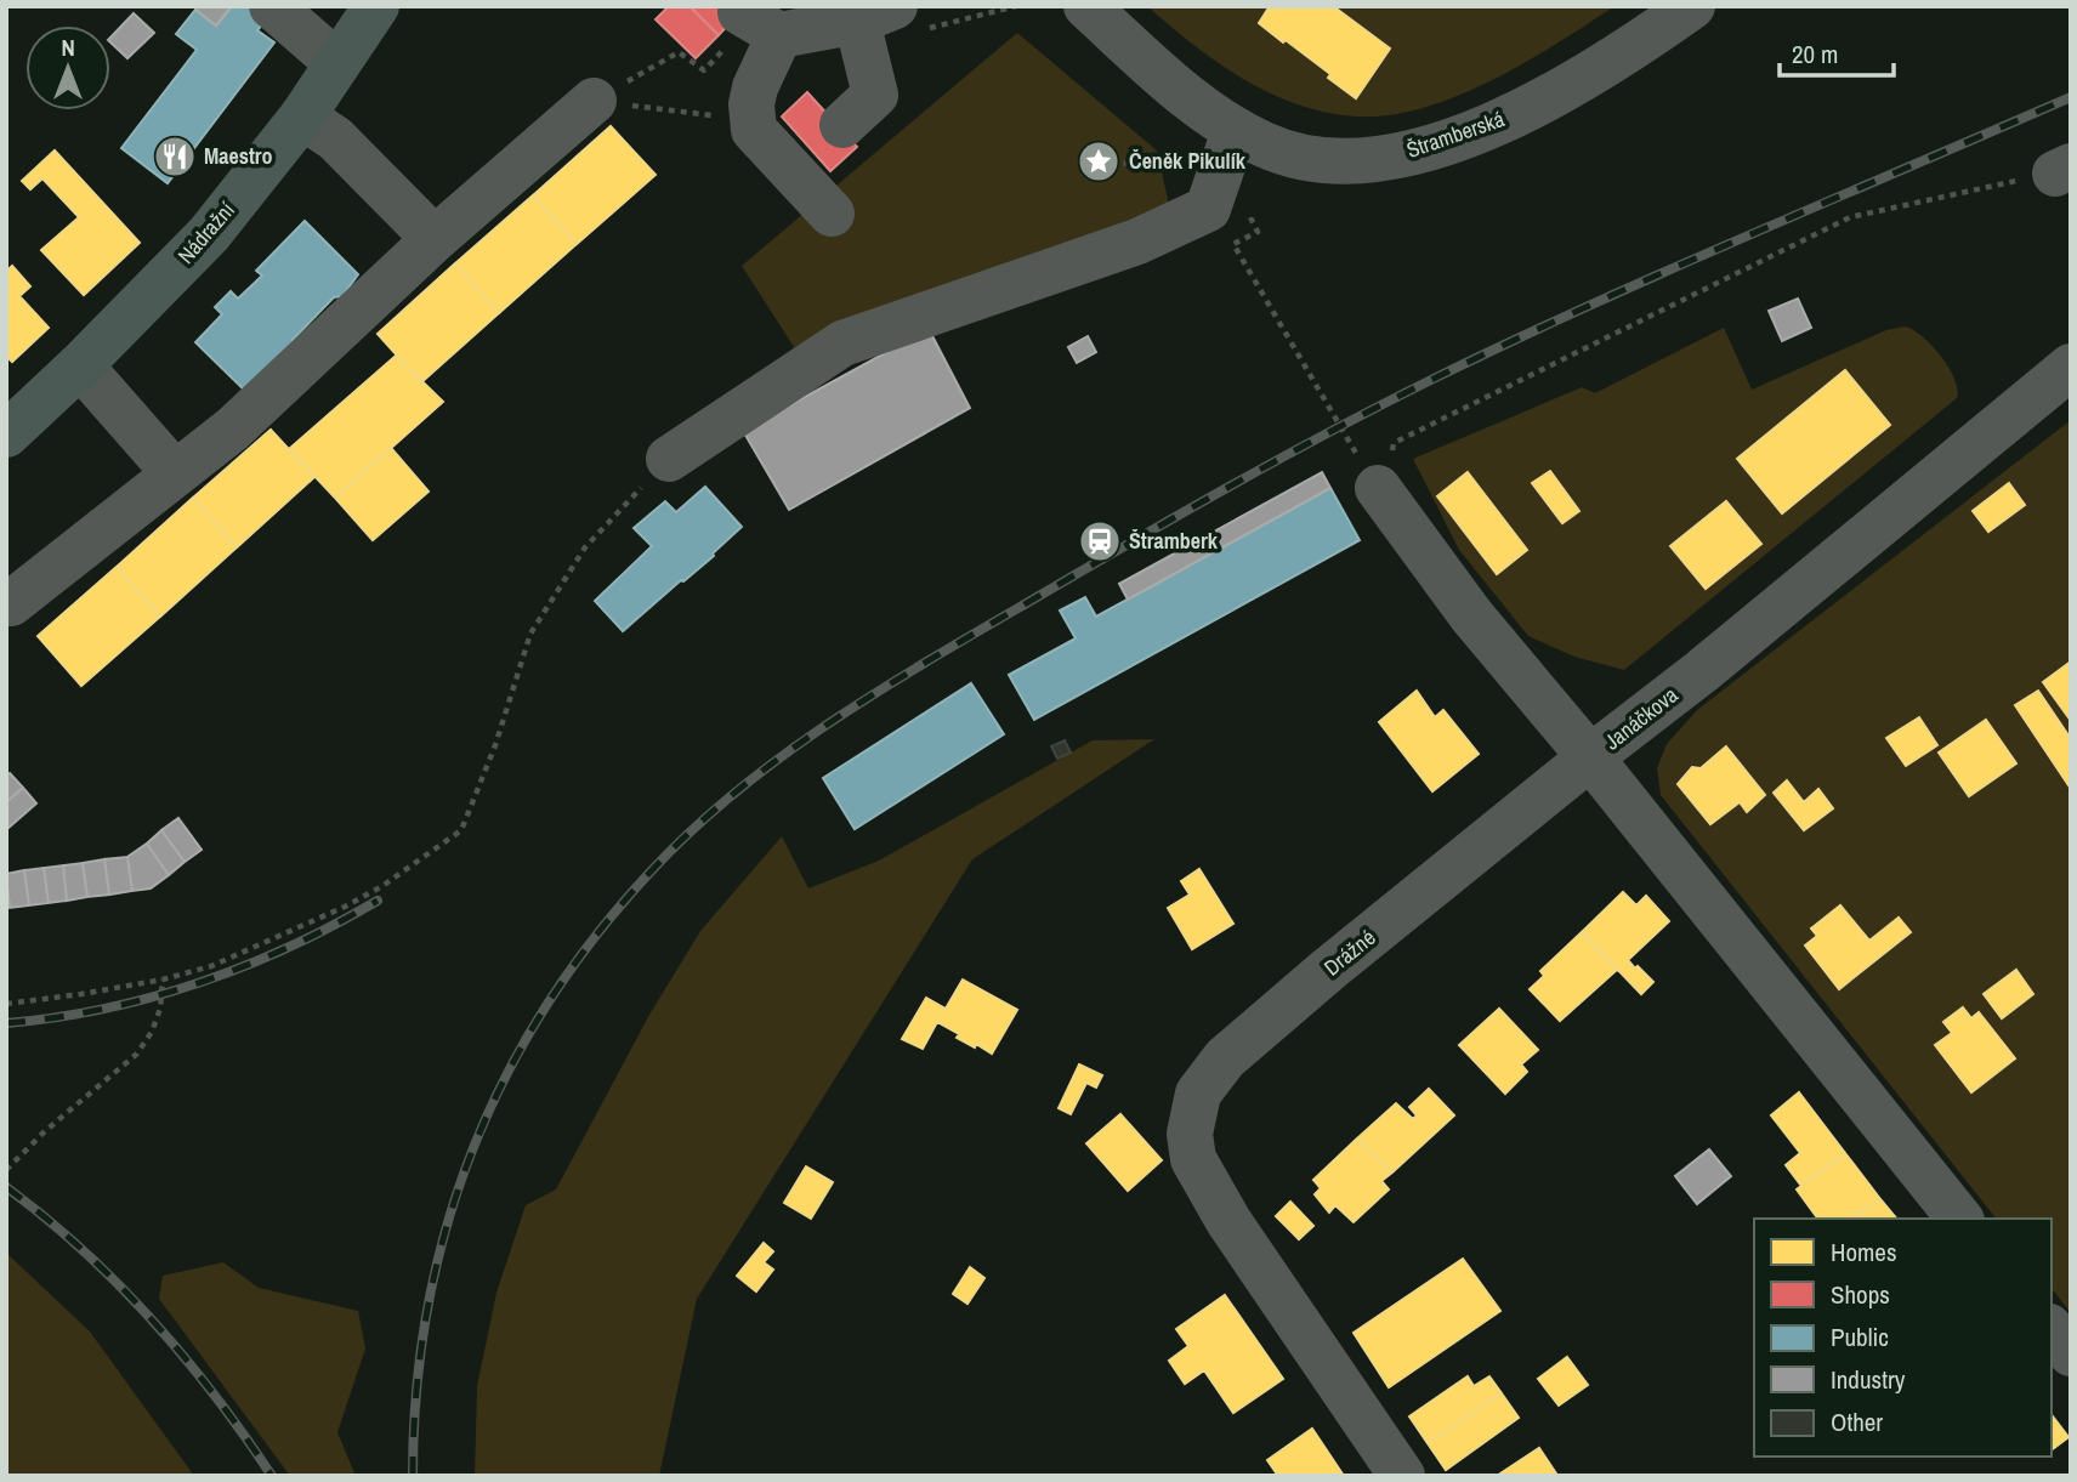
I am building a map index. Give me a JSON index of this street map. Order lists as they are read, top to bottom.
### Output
{
  "streets": {
    "main road": ["Nádražní"],
    "street": ["Štramberská", "Janáčkova", "Drážné"]
  },
  "crossings": [
    ["Janáčkova", "Drážné"]
  ],
  "places": {
    "restaurant": ["Maestro"],
    "place": ["Čeněk Pikulík"],
    "station": ["Štramberk"]
  },
  "legend": [
    "Homes",
    "Shops",
    "Public",
    "Industry",
    "Other"
  ],
  "scale_bar": "20 m",
  "north": "top"
}
